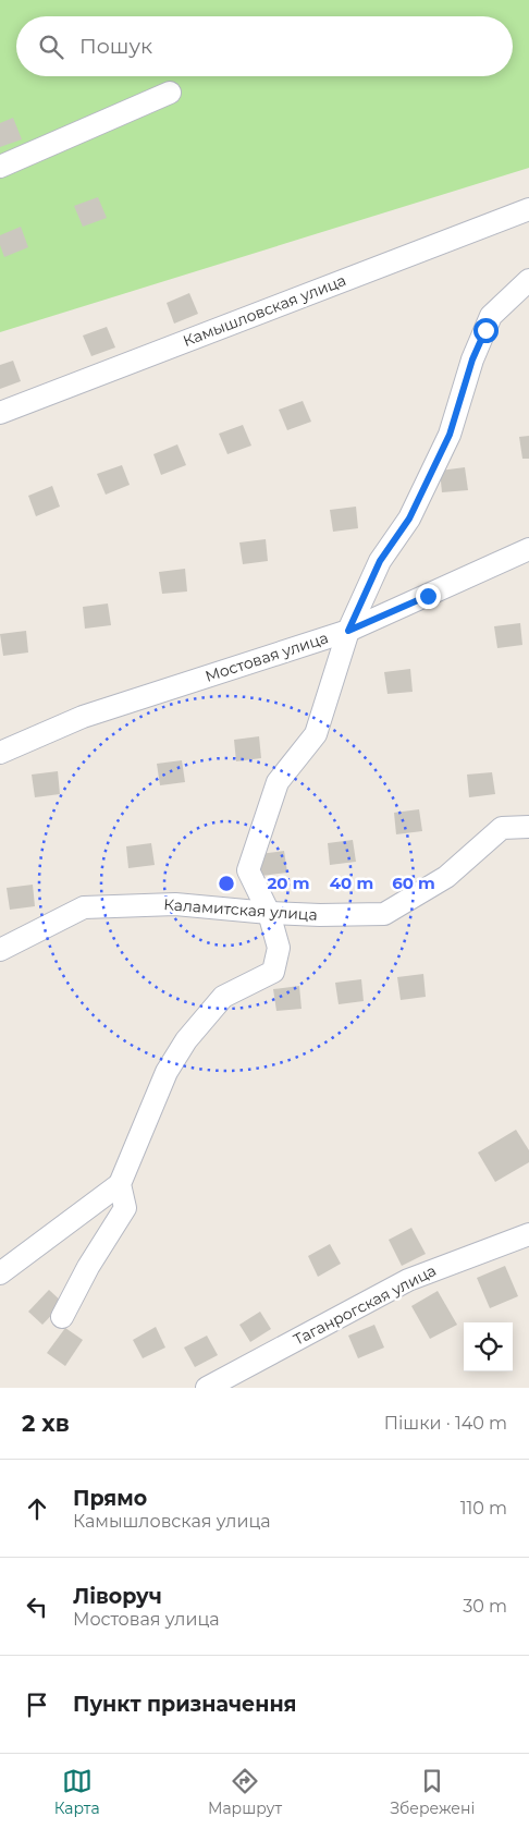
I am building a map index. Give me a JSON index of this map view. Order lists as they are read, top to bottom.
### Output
{
  "streets": {
    "street": [
      "Камышловская улица",
      "Мостовая улица",
      "Каламитская улица",
      "Таганрогская улица"
    ]
  },
  "page": {
    "search": "Пошук",
    "heading": ["2 хв", "Пішки · 140 m"],
    "list": [
      ["Прямо", "Камышловская улица", "110 m"],
      ["Ліворуч", "Мостовая улица", "30 m"],
      "Пункт призначення"
    ],
    "nav": ["Карта", "Маршрут", "Збережені"]
  },
  "rings": ["20 m", "40 m", "60 m"]
}
